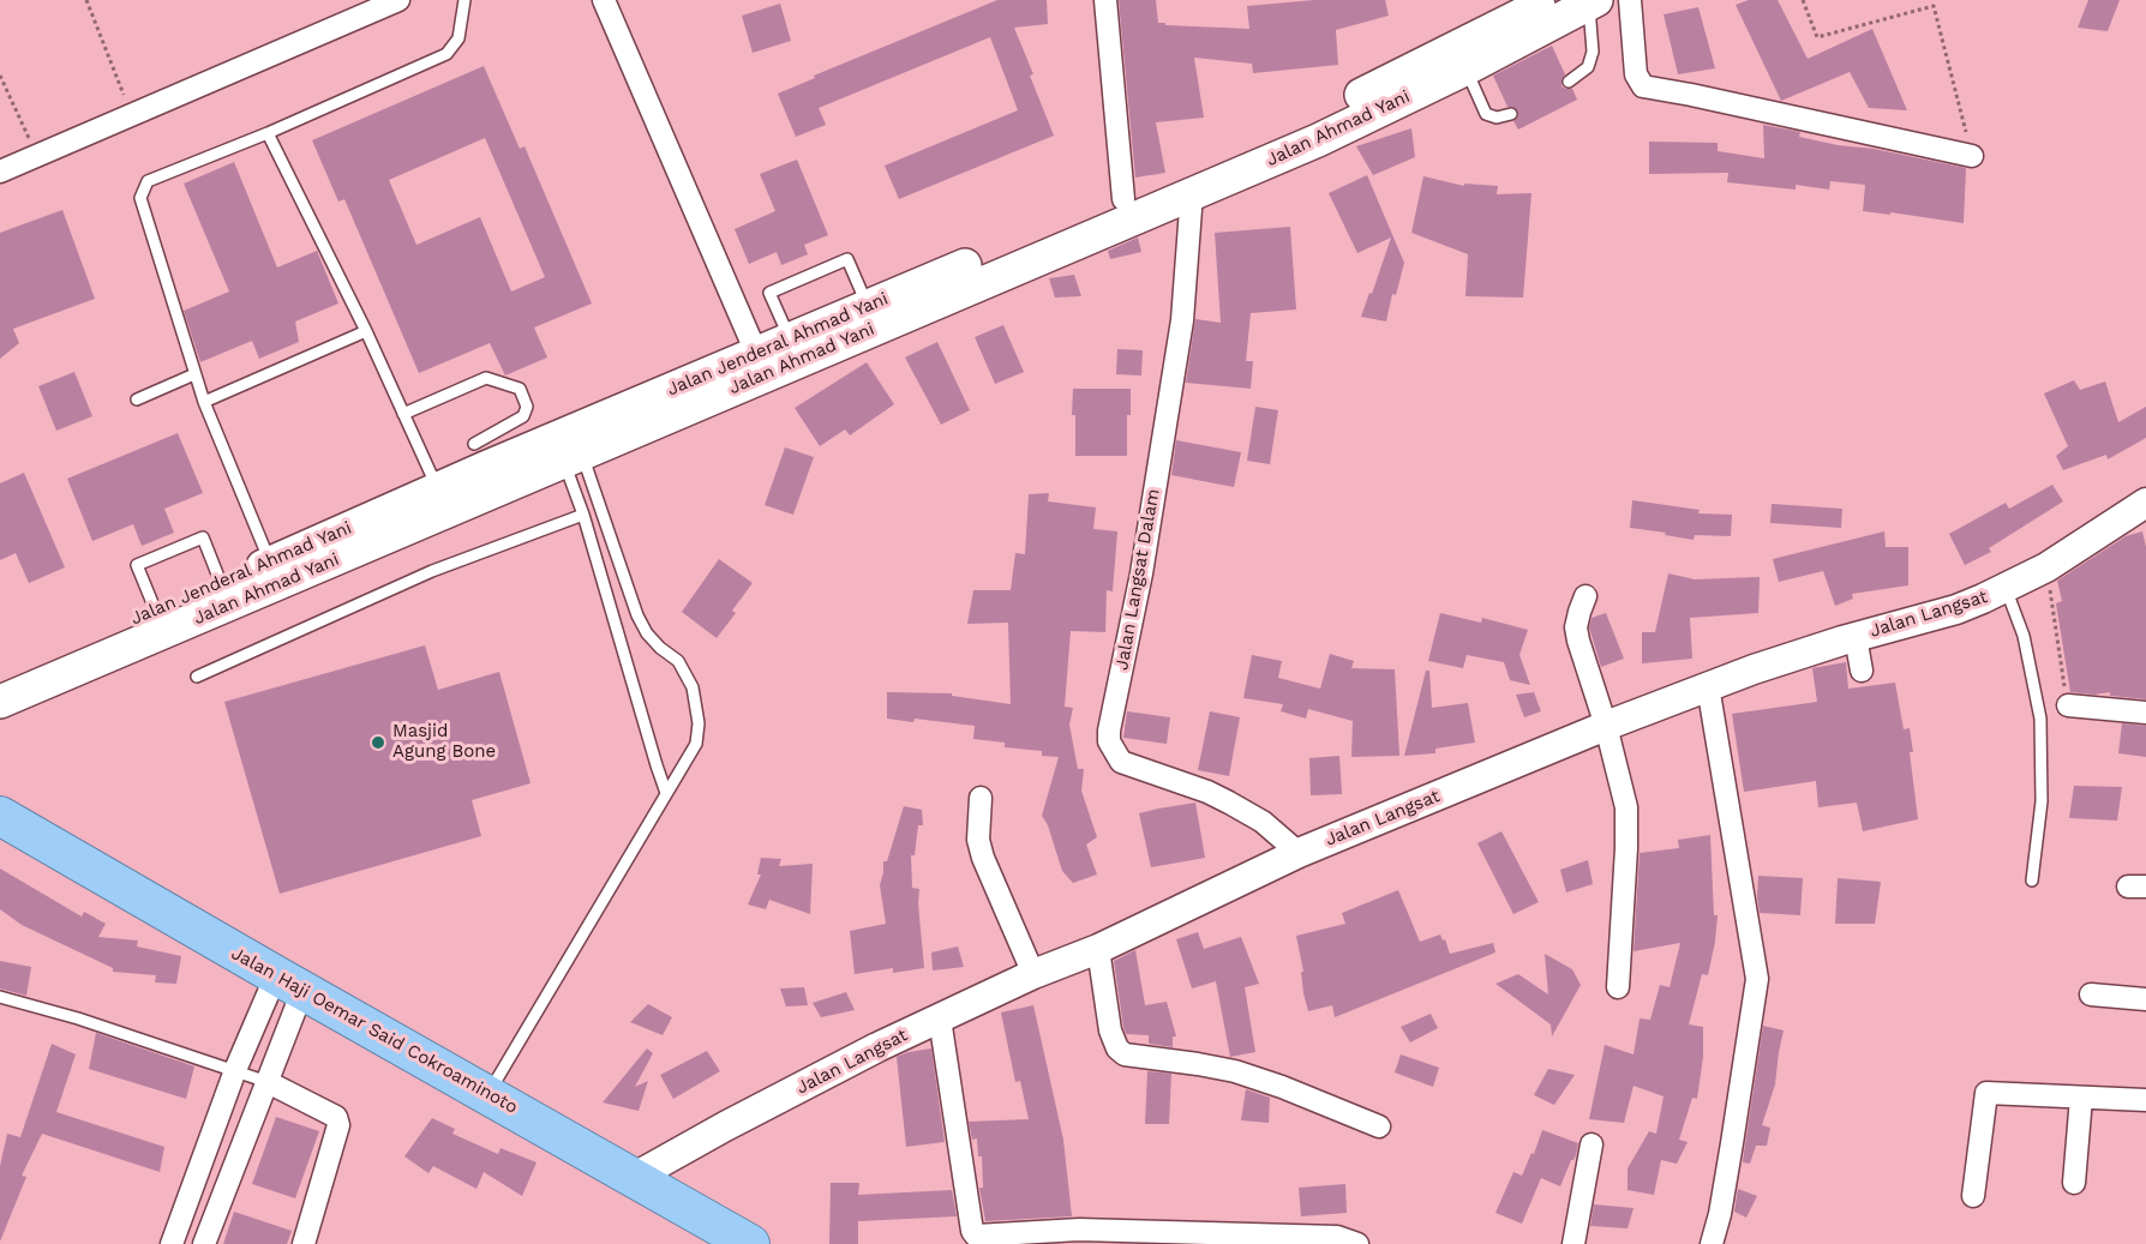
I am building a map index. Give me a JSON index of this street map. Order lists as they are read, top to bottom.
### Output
{
  "streets": {
    "highway": ["Jalan Haji Oemar Said Cokroaminoto"],
    "main road": ["Jalan Ahmad Yani", "Jalan Jenderal Ahmad Yani"],
    "street": ["Jalan Langsat Dalam", "Jalan Langsat"]
  },
  "crossings": [
    ["Jalan Ahmad Yani", "Jalan Jenderal Ahmad Yani"],
    ["Jalan Ahmad Yani", "Jalan Langsat Dalam"],
    ["Jalan Langsat Dalam", "Jalan Langsat"],
    ["Jalan Langsat", "Jalan Haji Oemar Said Cokroaminoto"]
  ],
  "places": ["Masjid Agung Bone"]
}
